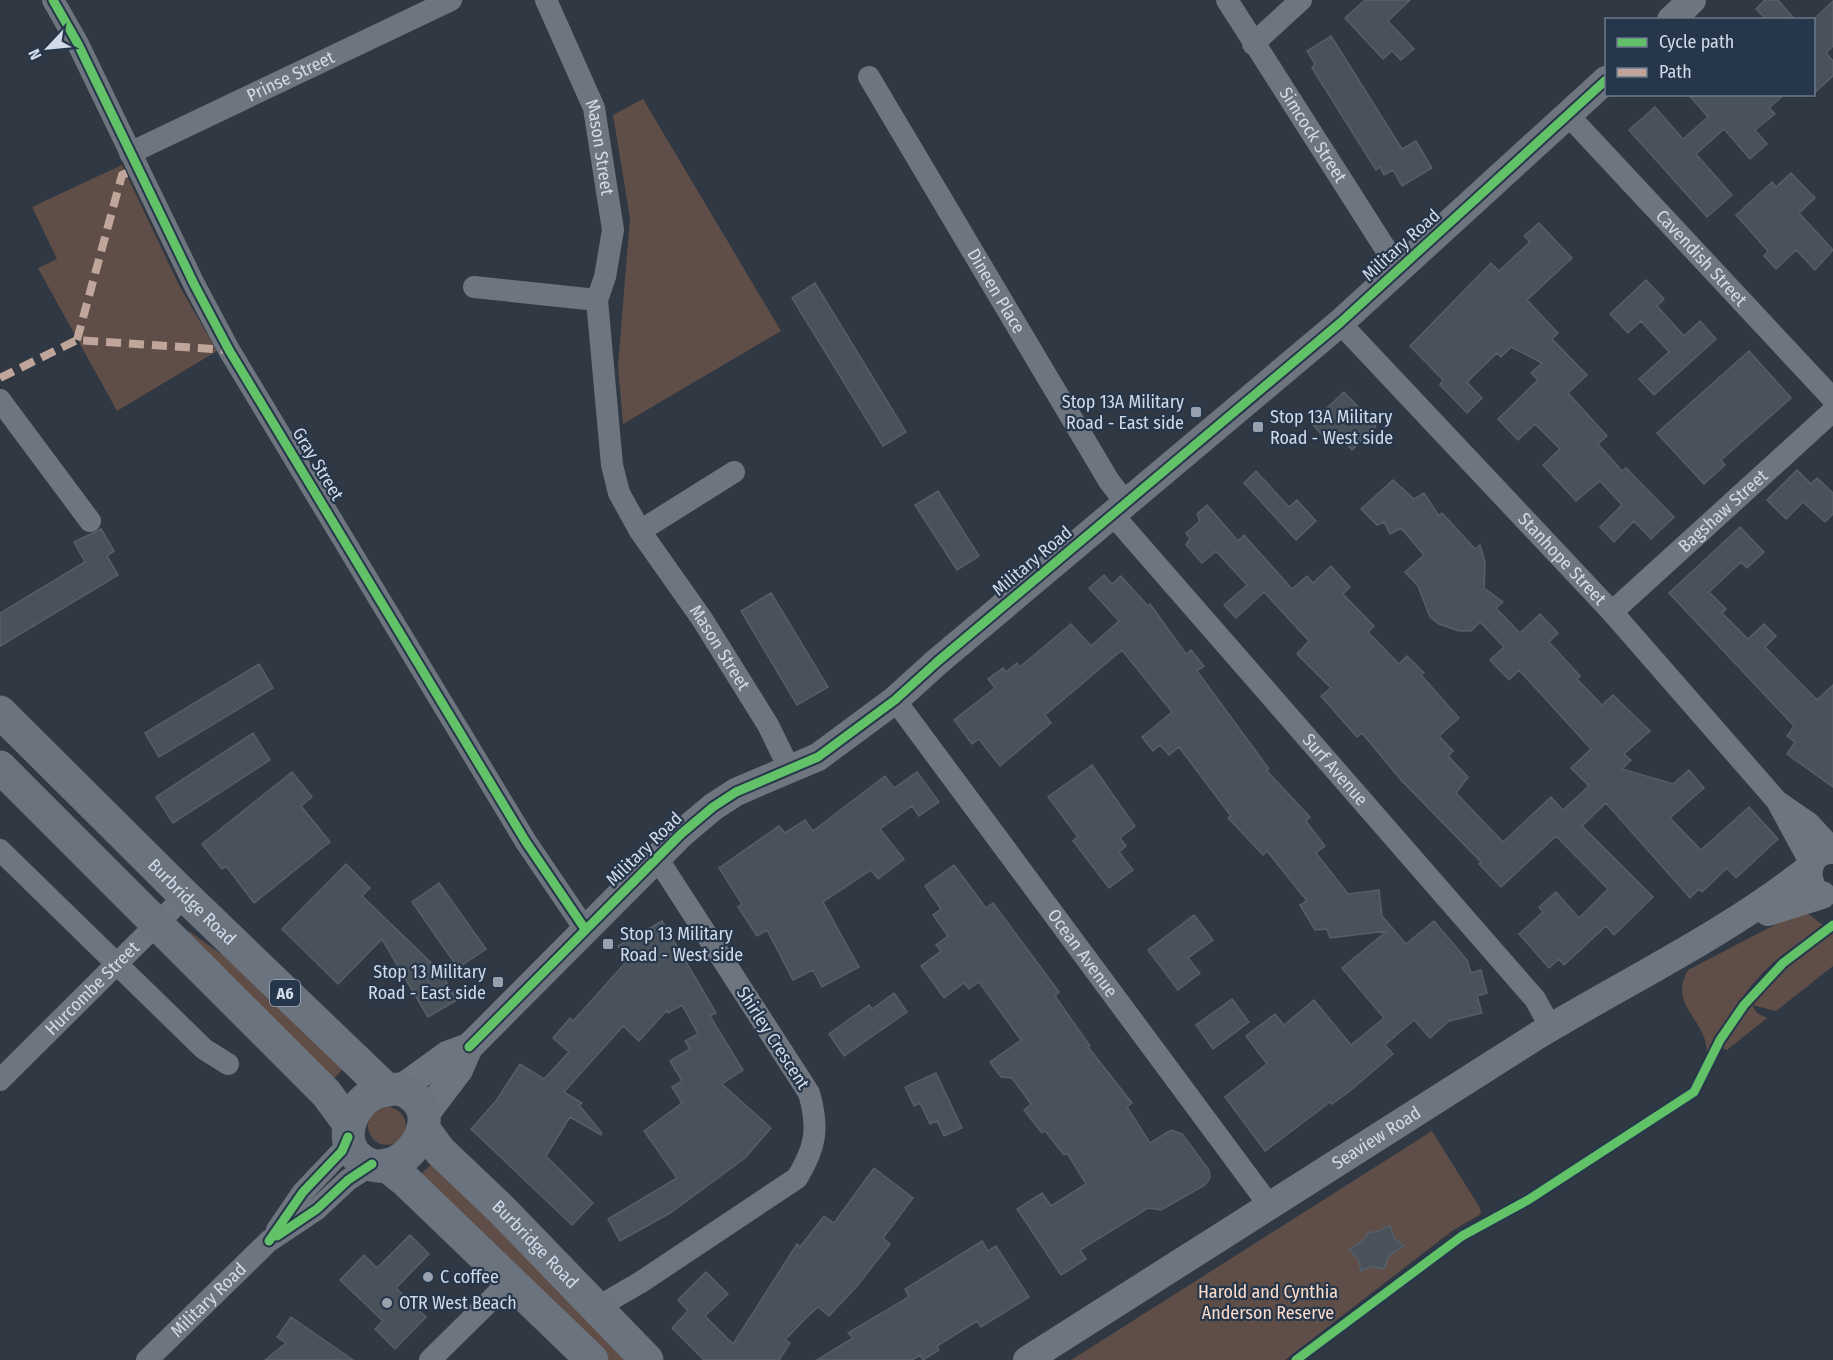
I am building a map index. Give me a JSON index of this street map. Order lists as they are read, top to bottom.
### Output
{
  "streets": {
    "main road": ["Burbridge Road", "A6"],
    "street": [
      "Prinse Street",
      "Simcock Street",
      "Mason Street",
      "Military Road",
      "Cavendish Street",
      "Dineen Place",
      "Gray Street",
      "Bagshaw Street",
      "Stanhope Street",
      "Surf Avenue",
      "Ocean Avenue",
      "Hurcombe Street",
      "Shirley Crescent",
      "Seaview Road"
    ]
  },
  "crossings": [
    ["Prinse Street", "Gray Street"],
    ["Simcock Street", "Military Road"],
    ["Mason Street", "Military Road"],
    ["Military Road", "Cavendish Street"],
    ["Military Road", "Dineen Place"],
    ["Military Road", "Gray Street"],
    ["Military Road", "Stanhope Street"],
    ["Military Road", "Surf Avenue"],
    ["Military Road", "Burbridge Road"],
    ["Military Road", "Ocean Avenue"],
    ["Military Road", "A6"],
    ["Military Road", "Shirley Crescent"],
    ["Dineen Place", "Surf Avenue"],
    ["Bagshaw Street", "Stanhope Street"],
    ["Stanhope Street", "Seaview Road"],
    ["Surf Avenue", "Seaview Road"],
    ["Burbridge Road", "Hurcombe Street"],
    ["Burbridge Road", "A6"],
    ["Burbridge Road", "Shirley Crescent"],
    ["Ocean Avenue", "Seaview Road"],
    ["Hurcombe Street", "A6"]
  ],
  "parks": ["Harold and Cynthia Anderson Reserve"],
  "places": {
    "transit": [
      "Stop 13A Military Road - East side",
      "Stop 13A Military Road - West side",
      "Stop 13 Military Road - West side",
      "Stop 13 Military Road - East side"
    ],
    "other": ["C coffee", "OTR West Beach"]
  },
  "legend": ["Cycle path", "Path"],
  "north": "bottom left"
}
